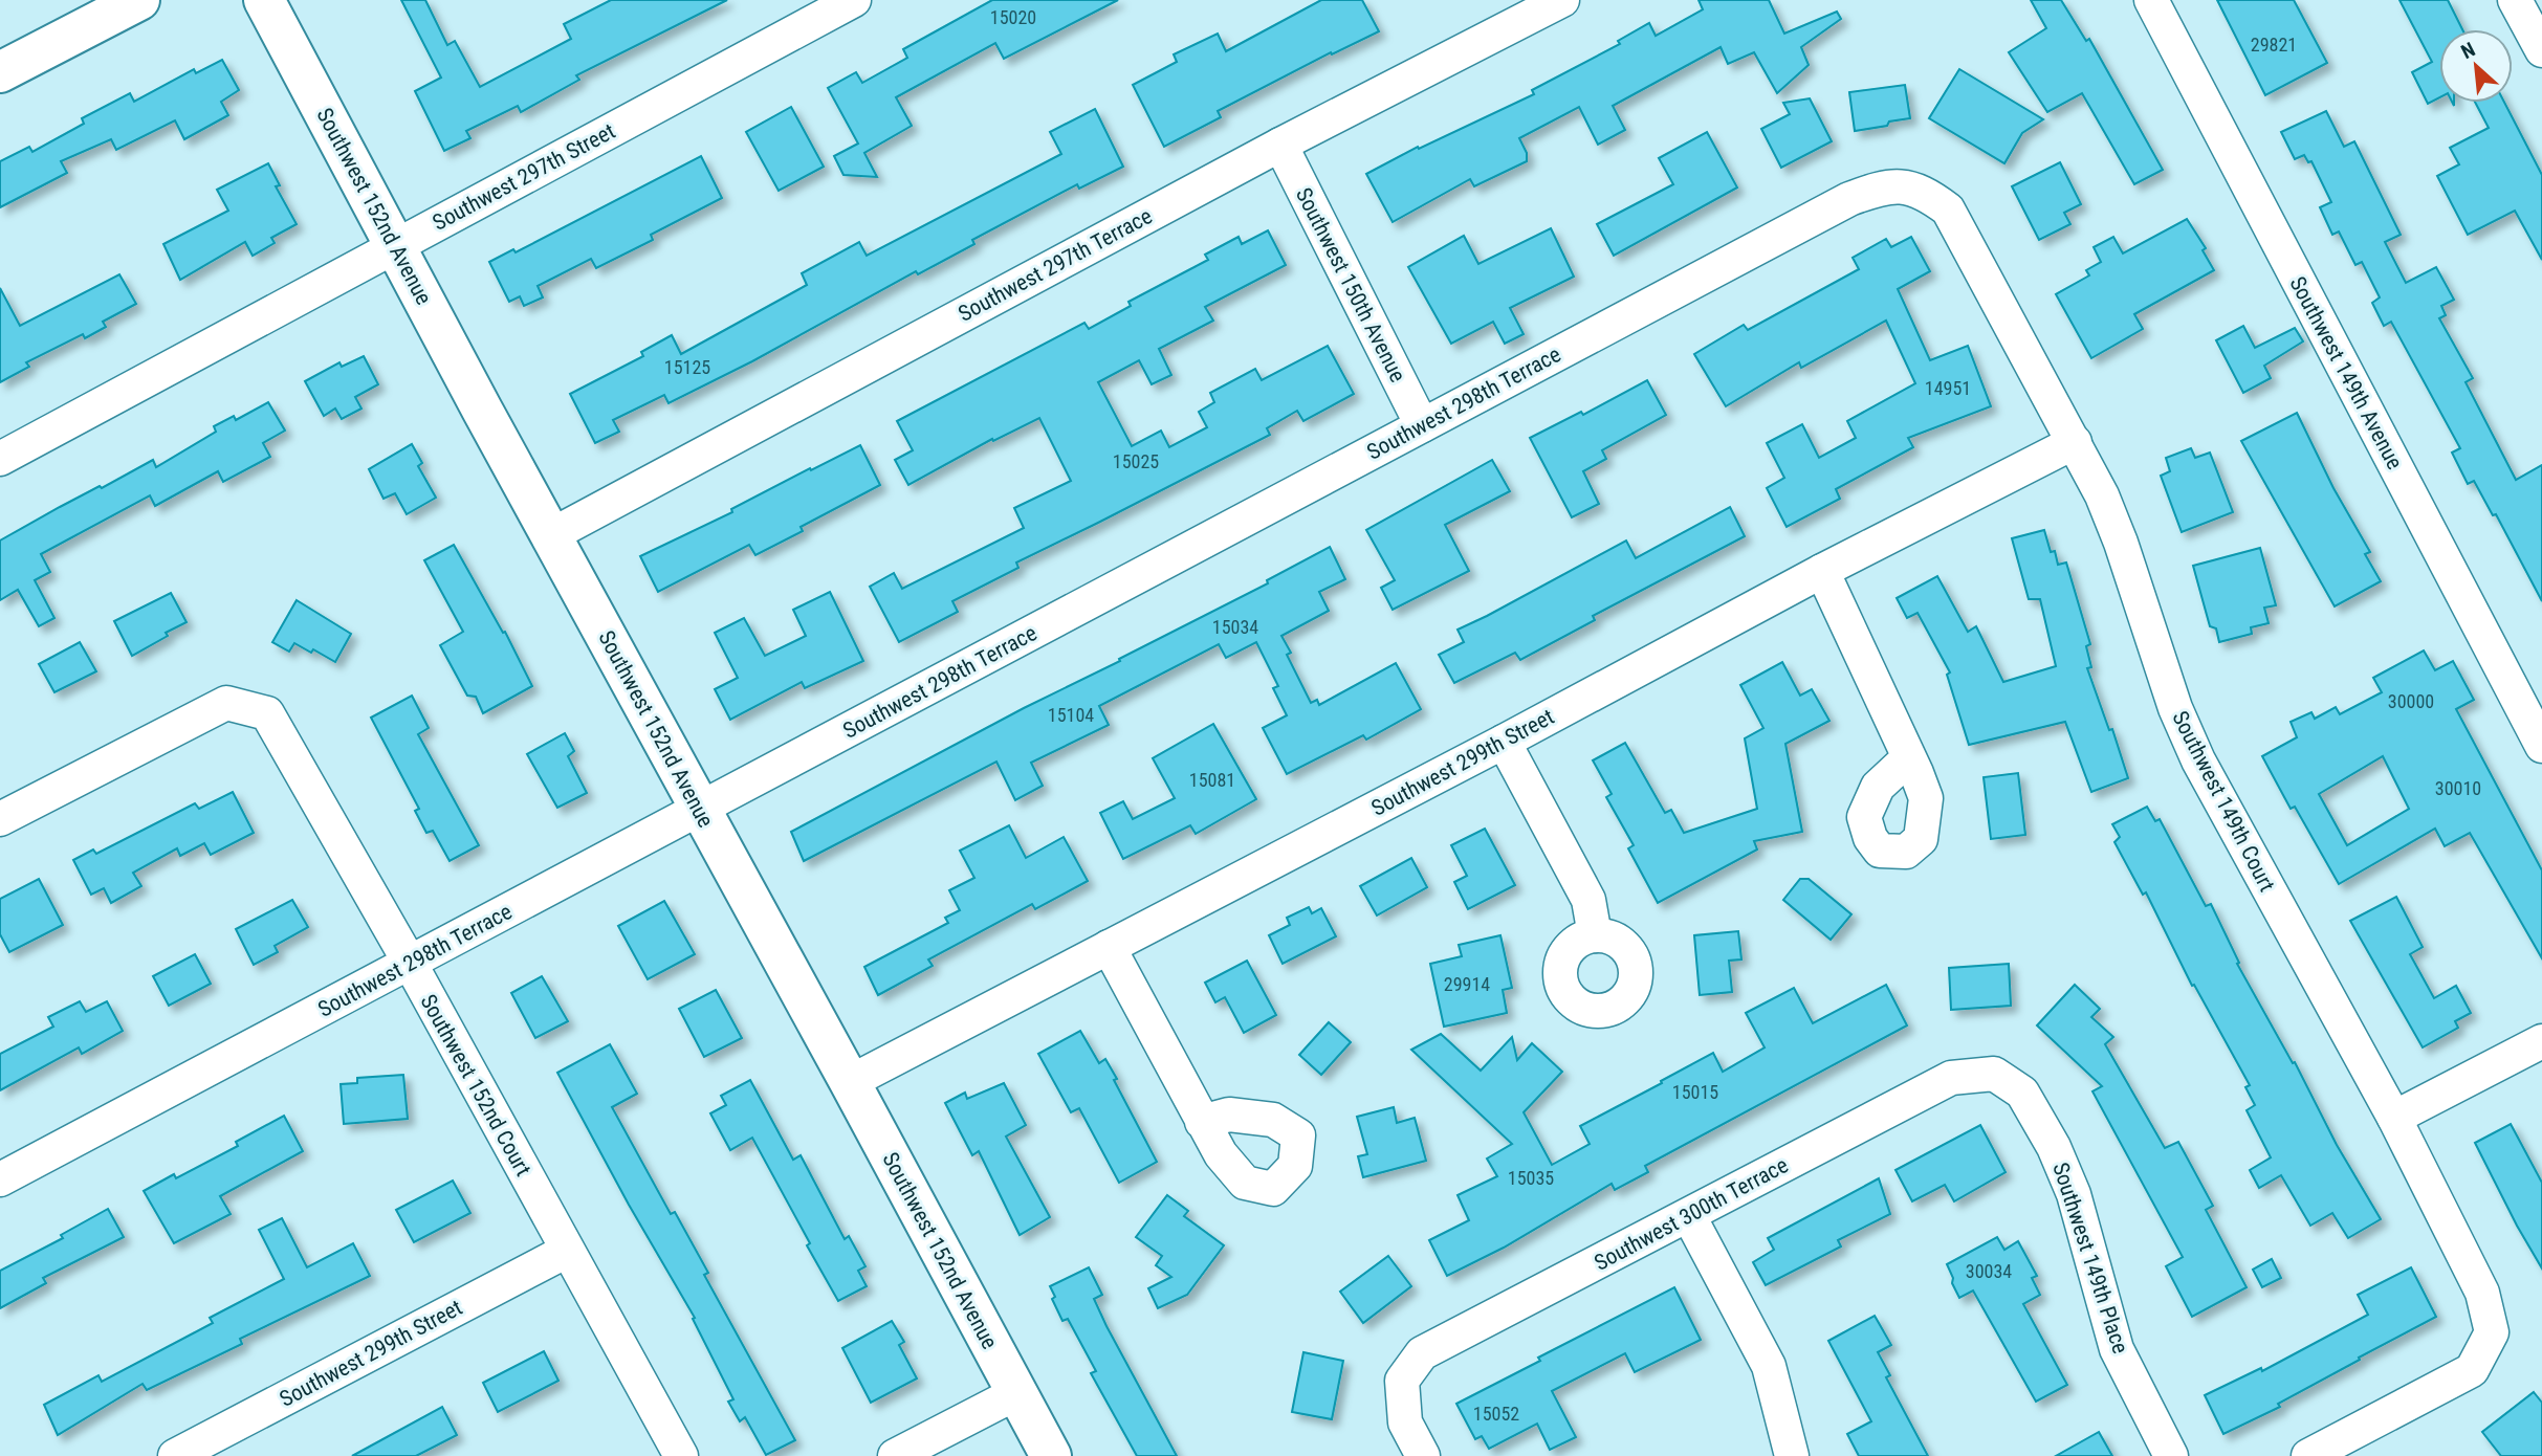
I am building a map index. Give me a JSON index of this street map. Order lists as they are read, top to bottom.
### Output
{
  "streets": {
    "street": [
      "Southwest 297th Street",
      "Southwest 152nd Avenue",
      "Southwest 297th Terrace",
      "Southwest 150th Avenue",
      "Southwest 149th Avenue",
      "Southwest 298th Terrace",
      "Southwest 299th Street",
      "Southwest 149th Court",
      "Southwest 152nd Court",
      "Southwest 300th Terrace",
      "Southwest 149th Place"
    ]
  },
  "crossings": [
    ["Southwest 297th Street", "Southwest 152nd Avenue"],
    ["Southwest 152nd Avenue", "Southwest 297th Terrace"],
    ["Southwest 152nd Avenue", "Southwest 298th Terrace"],
    ["Southwest 152nd Avenue", "Southwest 299th Street"],
    ["Southwest 297th Terrace", "Southwest 150th Avenue"],
    ["Southwest 150th Avenue", "Southwest 298th Terrace"],
    ["Southwest 298th Terrace", "Southwest 149th Court"],
    ["Southwest 298th Terrace", "Southwest 152nd Court"],
    ["Southwest 299th Street", "Southwest 149th Court"],
    ["Southwest 299th Street", "Southwest 152nd Court"],
    ["Southwest 300th Terrace", "Southwest 149th Place"]
  ],
  "house_numbers": [
    "15020",
    "29821",
    "15125",
    "14951",
    "15025",
    "15034",
    "30000",
    "15104",
    "15081",
    "30010",
    "29914",
    "15015",
    "15035",
    "30034",
    "15052"
  ],
  "north": "top left"
}
